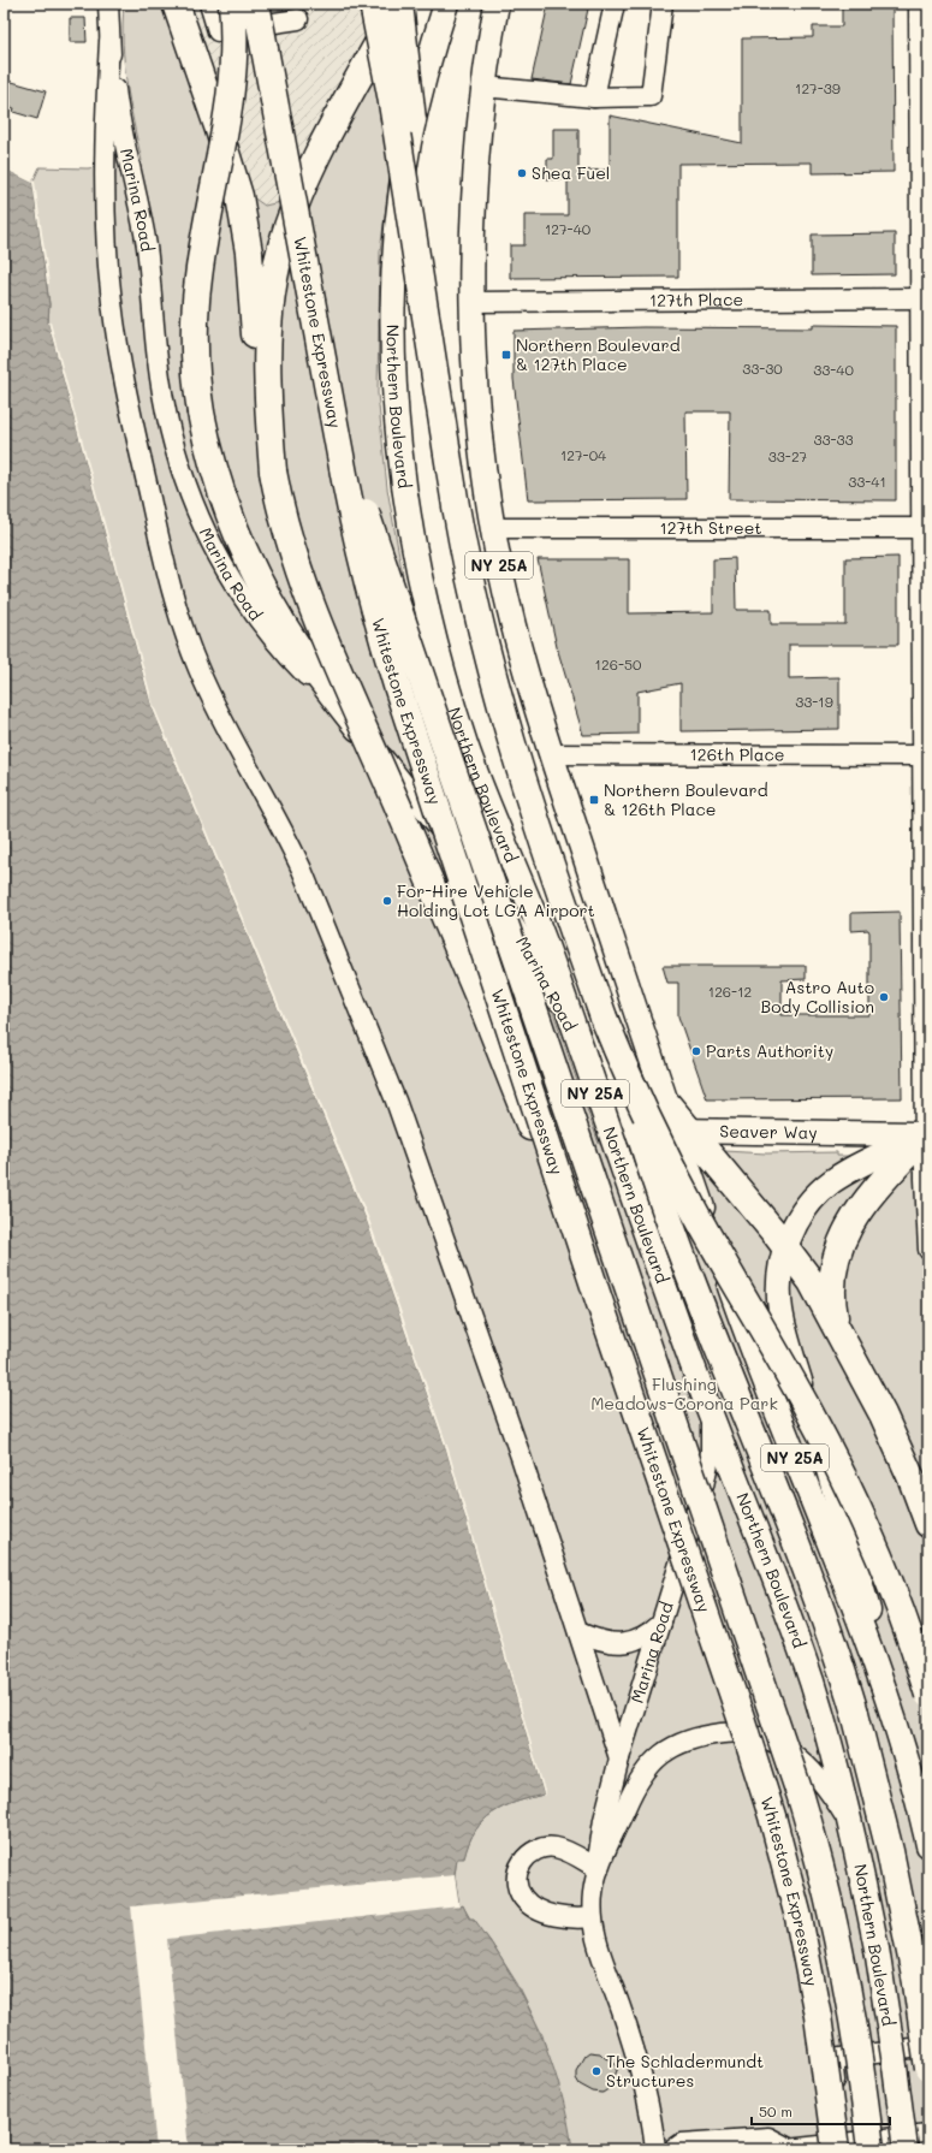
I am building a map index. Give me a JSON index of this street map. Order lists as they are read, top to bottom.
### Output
{
  "streets": {
    "highway": ["Whitestone Expressway"],
    "main road": ["Northern Boulevard", "NY 25A", "Seaver Way"],
    "street": [
      "Marina Road",
      "127th Place",
      "127th Street",
      "126th Place"
    ]
  },
  "crossings": [
    ["Marina Road", "Northern Boulevard"],
    ["127th Place", "NY 25A"],
    ["Northern Boulevard", "Seaver Way"],
    ["127th Street", "NY 25A"],
    ["NY 25A", "126th Place"],
    ["NY 25A", "Seaver Way"]
  ],
  "parks": ["Flushing Meadows-Corona Park"],
  "places": {
    "other": [
      "Shea Fuel",
      "For-Hire Vehicle Holding Lot LGA Airport",
      "Astro Auto Body Collision",
      "Parts Authority",
      "The Schladermundt Structures"
    ],
    "transit": ["Northern Boulevard & 127th Place", "Northern Boulevard & 126th Place"]
  },
  "house_numbers": [
    "127-39",
    "127-40",
    "33-30",
    "33-40",
    "33-33",
    "127-04",
    "33-27",
    "33-41",
    "126-50",
    "33-19",
    "126-12"
  ],
  "scale_bar": "50 m"
}
